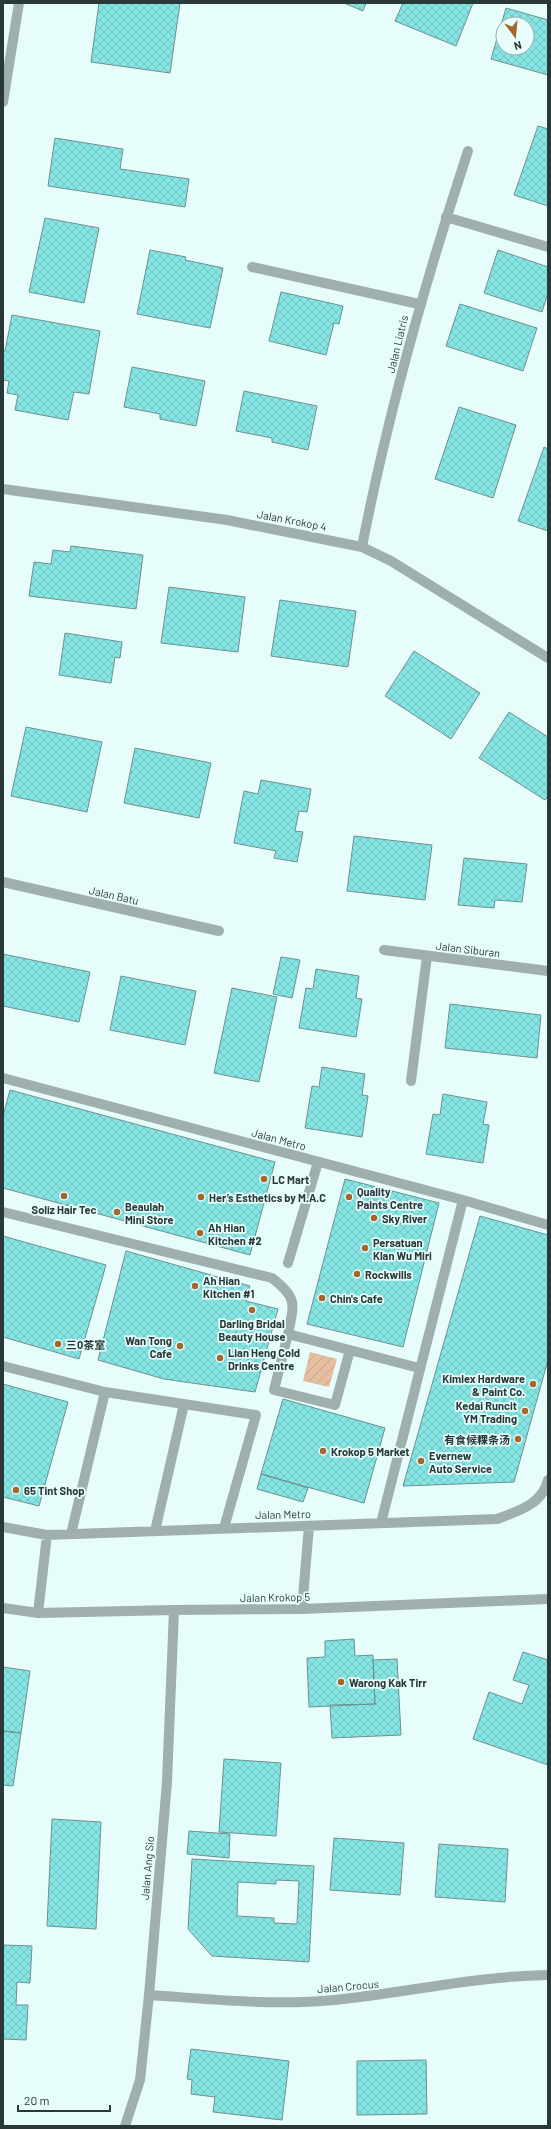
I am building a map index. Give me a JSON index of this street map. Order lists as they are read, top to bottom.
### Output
{
  "streets": {
    "street": [
      "Jalan Liatris",
      "Jalan Krokop 4",
      "Jalan Batu",
      "Jalan Siburan",
      "Jalan Metro",
      "Jalan Krokop 5",
      "Jalan Ang Sio",
      "Jalan Crocus"
    ]
  },
  "crossings": [
    ["Jalan Liatris", "Jalan Krokop 4"],
    ["Jalan Krokop 5", "Jalan Ang Sio"],
    ["Jalan Ang Sio", "Jalan Crocus"]
  ],
  "places": [
    "LC Mart",
    "Soliz Hair Tec",
    "Her’s Esthetics by M.A.C",
    "Quality Paints Centre",
    "Beaulah Mini Store",
    "Sky River",
    "Ah Hian Kitchen #2",
    "Persatuan Klan Wu Miri",
    "Rockwills",
    "Ah Hian Kitchen #1",
    "Chin's Cafe",
    "Darling Bridal Beauty House",
    "三0茶室",
    "Wan Tong Cafe",
    "Lian Heng Cold Drinks Centre",
    "Kimlex Hardware & Paint Co.",
    "Kedai Runcit YM Trading",
    "有食候粿条汤",
    "Krokop 5 Market",
    "Evernew Auto Service",
    "65 Tint Shop",
    "Warong Kak Tirr"
  ],
  "scale_bar": "20 m",
  "north": "bottom"
}
